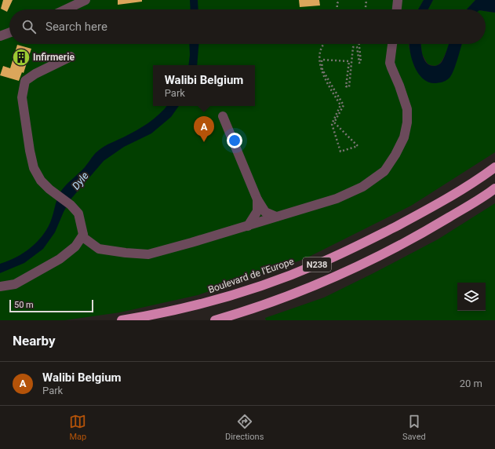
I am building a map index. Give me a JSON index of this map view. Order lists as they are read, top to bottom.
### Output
{
  "streets": {
    "highway": ["N238", "Boulevard de l'Europe"]
  },
  "water": ["Dyle"],
  "places": {
    "building": ["Infirmerie"]
  },
  "scale_bar": "50 m",
  "page": {
    "search": "Search here",
    "popup": ["Walibi Belgium", "Park"],
    "pins": "A",
    "scale": "50 m",
    "heading": "Nearby",
    "list": [
      {
        "mark": "A",
        "name": "Walibi Belgium",
        "note": "Park",
        "value": "20 m"
      }
    ],
    "nav": ["Map", "Directions", "Saved"]
  }
}
